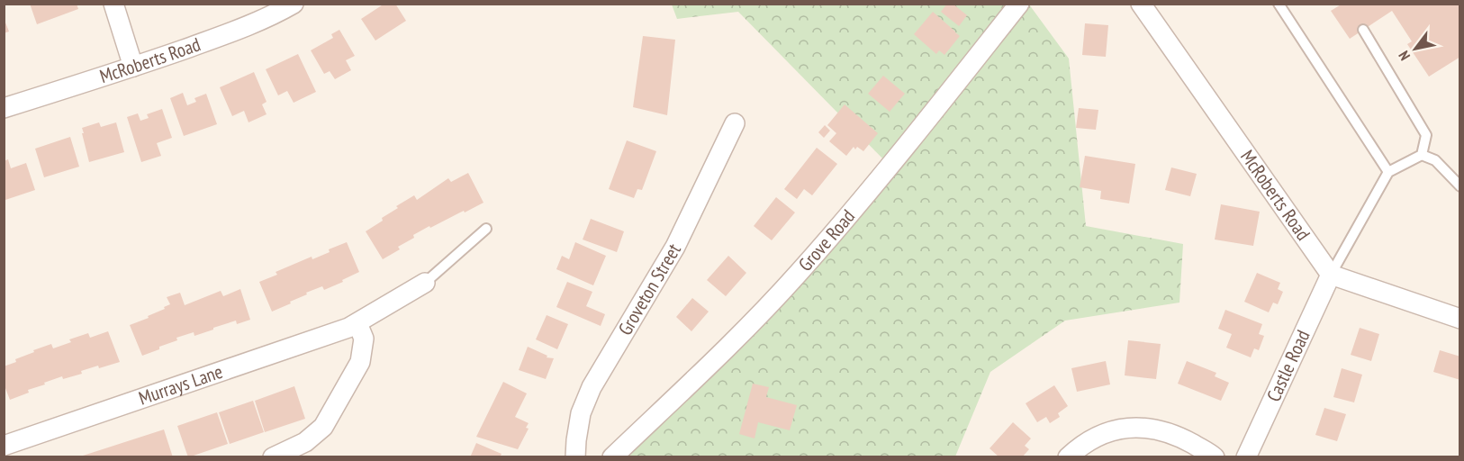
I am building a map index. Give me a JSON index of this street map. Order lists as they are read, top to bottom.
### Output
{
  "streets": {
    "street": [
      "McRoberts Road",
      "Grove Road",
      "Groveton Street",
      "Castle Road",
      "Murrays Lane"
    ]
  },
  "crossings": [
    ["McRoberts Road", "Castle Road"]
  ],
  "north": "bottom left"
}
